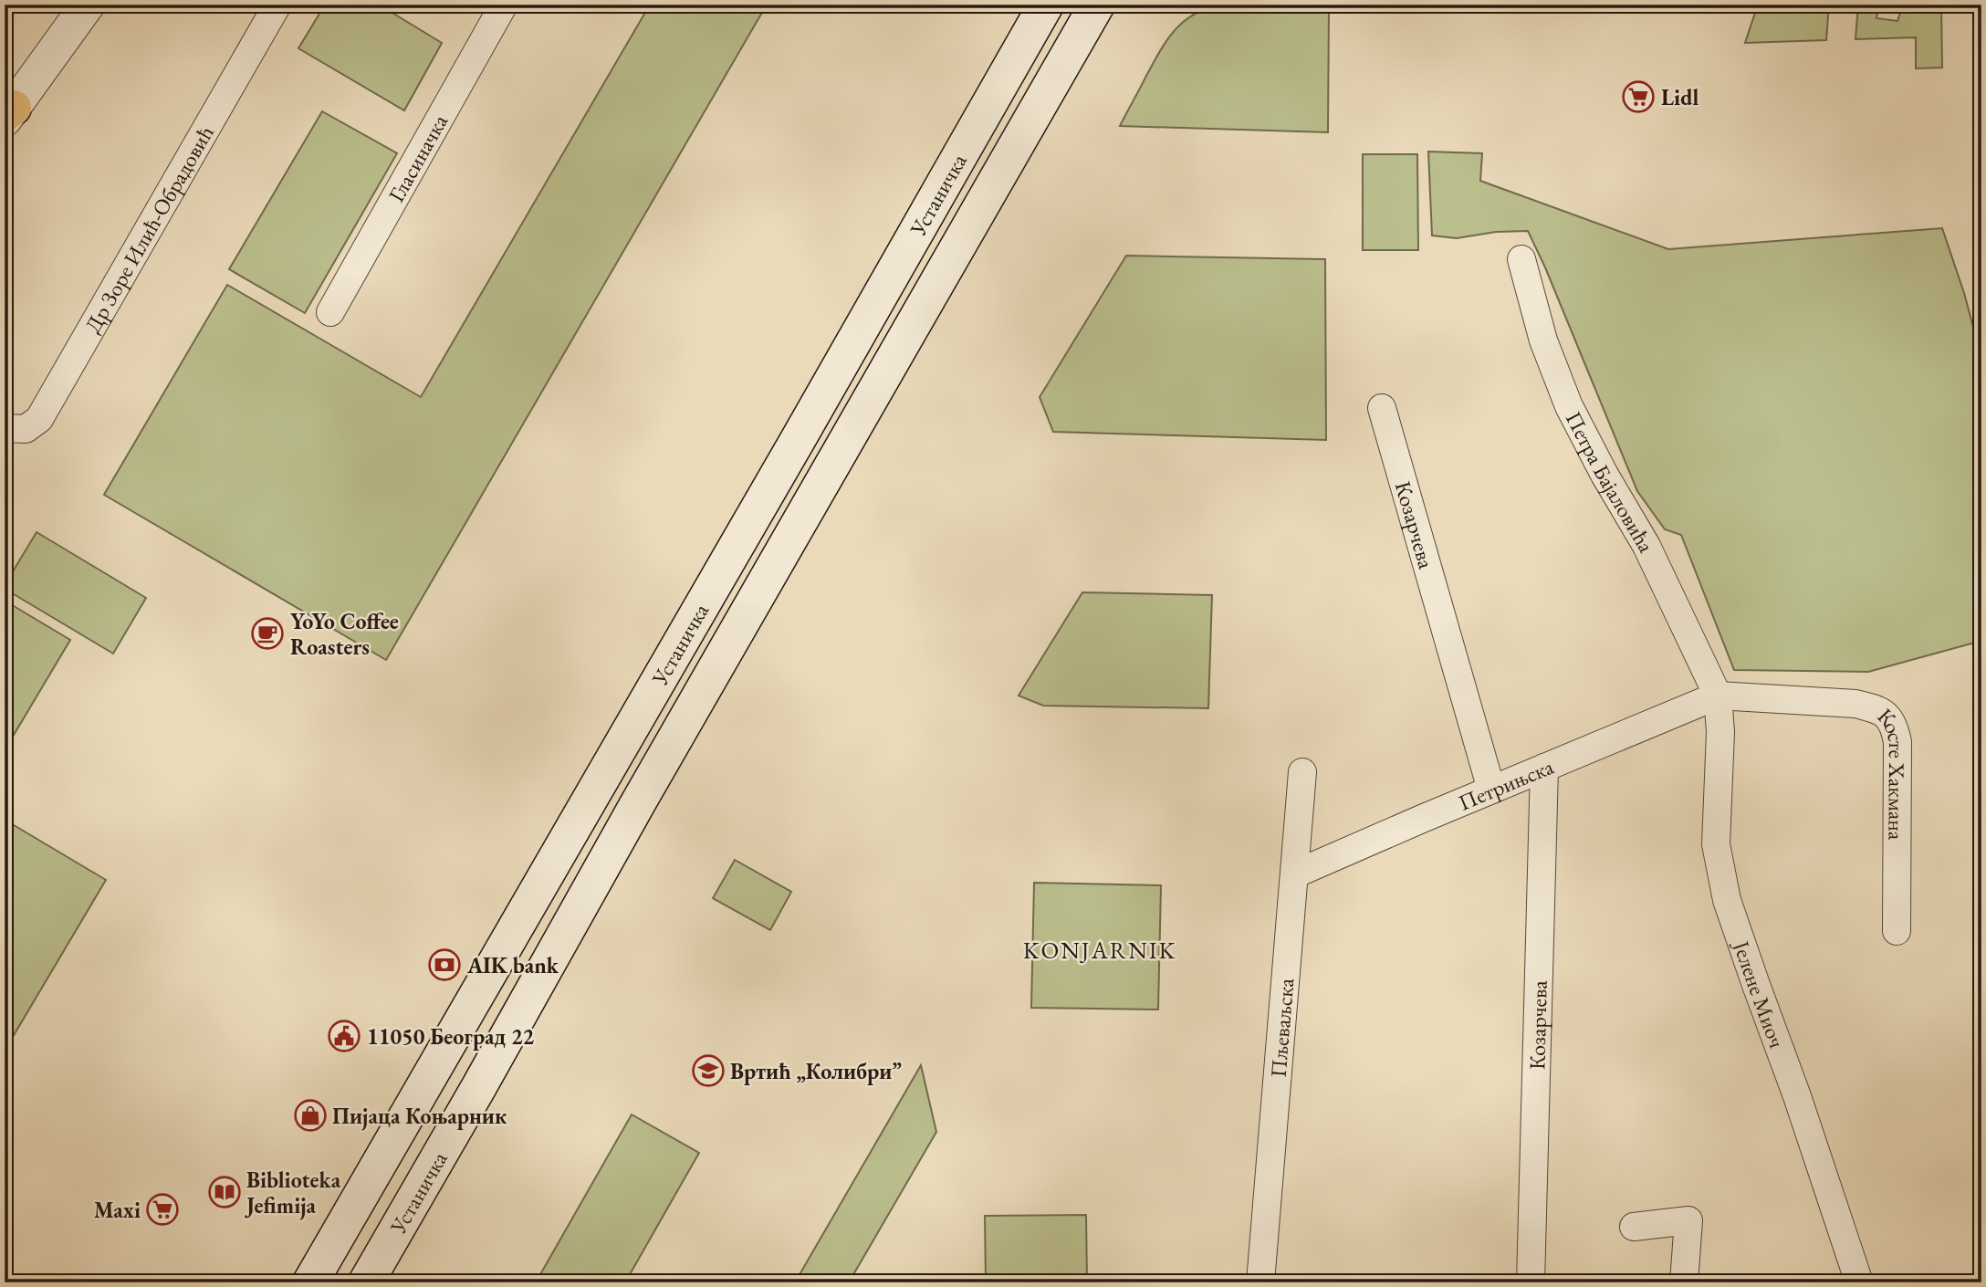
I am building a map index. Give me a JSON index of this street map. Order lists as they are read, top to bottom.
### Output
{
  "streets": {
    "main road": ["Устаничка"],
    "street": [
      "Гласиначка",
      "Др Зоре Илић-Обрадовић",
      "Петра Бајаловића",
      "Козарчева",
      "Косте Хакмана",
      "Петрињска",
      "Јелене Миоч",
      "Пљеваљска"
    ]
  },
  "crossings": [
    ["Петра Бајаловића", "Косте Хакмана"],
    ["Петра Бајаловића", "Петрињска"],
    ["Петра Бајаловића", "Јелене Миоч"],
    ["Козарчева", "Петрињска"],
    ["Косте Хакмана", "Петрињска"],
    ["Косте Хакмана", "Јелене Миоч"],
    ["Петрињска", "Јелене Миоч"],
    ["Петрињска", "Пљеваљска"]
  ],
  "districts": ["KONJARNIK"],
  "places": {
    "supermarket": ["Lidl", "Maxi"],
    "cafe": ["YoYo Coffee Roasters"],
    "bank": ["AIK bank"],
    "public building": ["11050 Београд 22"],
    "school or university": ["Вртић „Колибри”"],
    "shop": ["Пијаца Коњарник"],
    "library": ["Biblioteka Jefimija"]
  }
}
